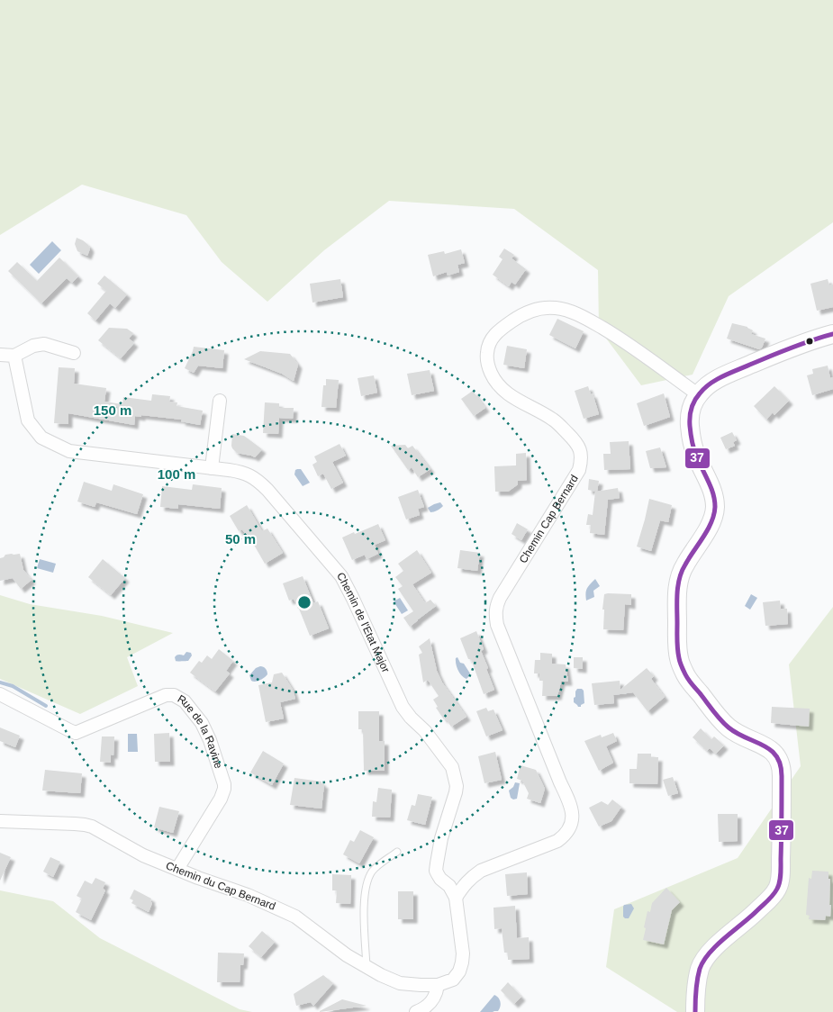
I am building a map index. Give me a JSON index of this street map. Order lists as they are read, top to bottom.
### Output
{
  "streets": {
    "street": [
      "Chemin Cap Bernard",
      "Chemin de l'Etat Major",
      "Rue de la Ravine",
      "Chemin du Cap Bernard"
    ]
  },
  "crossings": [
    ["Chemin Cap Bernard", "Chemin de l'Etat Major"],
    ["Chemin de l'Etat Major", "Chemin du Cap Bernard"],
    ["Rue de la Ravine", "Chemin du Cap Bernard"]
  ],
  "lines": ["transit line 37"],
  "rings": ["150 m", "100 m", "50 m"]
}
